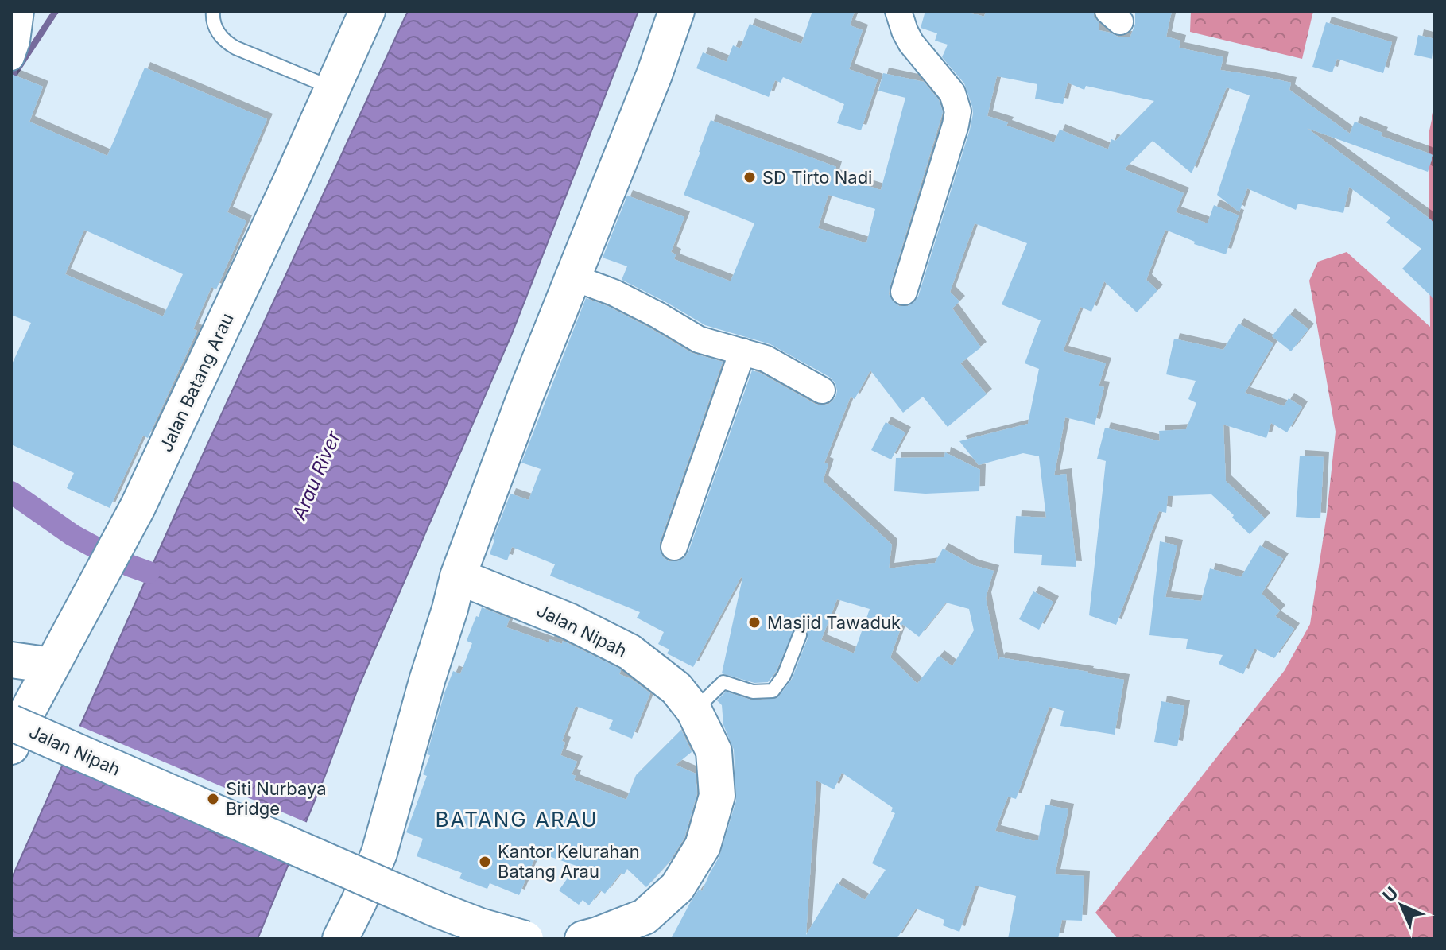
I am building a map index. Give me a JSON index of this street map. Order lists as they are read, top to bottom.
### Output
{
  "streets": {
    "street": ["Jalan Batang Arau", "Jalan Nipah"]
  },
  "districts": ["BATANG ARAU"],
  "water": ["Arau River"],
  "places": [
    "SD Tirto Nadi",
    "Masjid Tawaduk",
    "Siti Nurbaya Bridge",
    "Kantor Kelurahan Batang Arau"
  ],
  "north": "top left"
}
